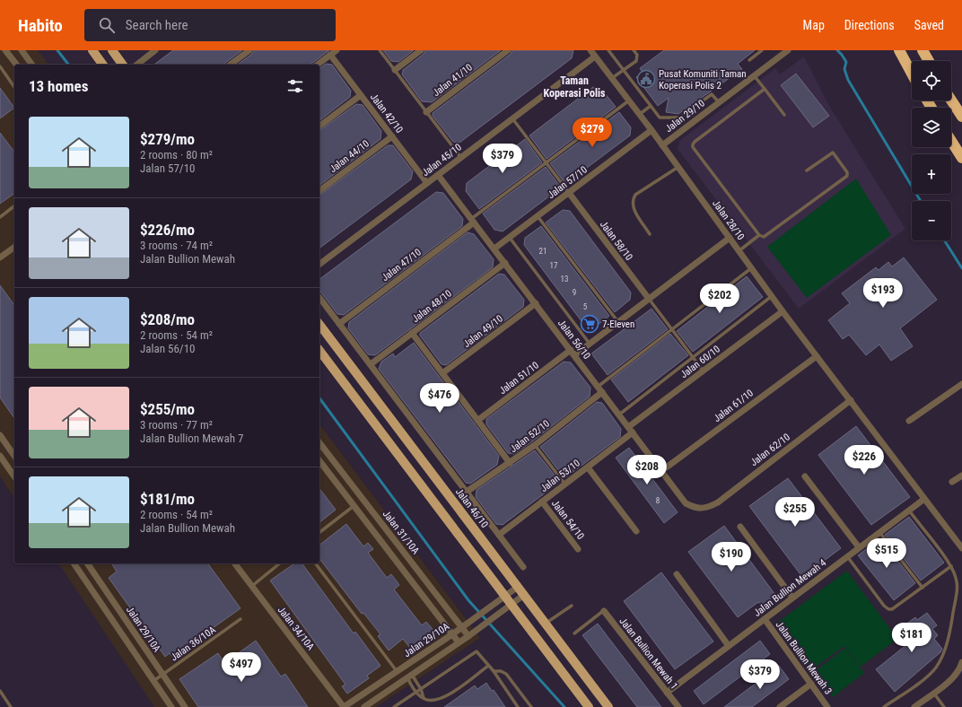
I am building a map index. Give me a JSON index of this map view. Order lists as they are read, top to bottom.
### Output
{
  "streets": {
    "main road": ["Jalan 46/10"],
    "street": [
      "Jalan 41/10",
      "Jalan 42/10",
      "Jalan 29/10",
      "Jalan 44/10",
      "Jalan 45/10",
      "Jalan 57/10",
      "Jalan 28/10",
      "Jalan 58/10",
      "Jalan 47/10",
      "Jalan 48/10",
      "Jalan 49/10",
      "Jalan 56/10",
      "Jalan 60/10",
      "Jalan 51/10",
      "Jalan 61/10",
      "Jalan 52/10",
      "Jalan 62/10",
      "Jalan 53/10",
      "Jalan 54/10",
      "Jalan 31/10A",
      "Jalan Bullion Mewah 4",
      "Jalan 34/10A",
      "Jalan 29/10A",
      "Jalan Bullion Mewah 1",
      "Jalan Bullion Mewah 3"
    ],
    "lane": ["Jalan 36/10A"]
  },
  "crossings": [
    ["Jalan 42/10", "Jalan 44/10"],
    ["Jalan 42/10", "Jalan 45/10"],
    ["Jalan 29/10", "Jalan 28/10"],
    ["Jalan 45/10", "Jalan 28/10"],
    ["Jalan 45/10", "Jalan 56/10"],
    ["Jalan 57/10", "Jalan 28/10"],
    ["Jalan 57/10", "Jalan 58/10"],
    ["Jalan 57/10", "Jalan 56/10"],
    ["Jalan 28/10", "Jalan 60/10"],
    ["Jalan 28/10", "Jalan 61/10"],
    ["Jalan 28/10", "Jalan 62/10"],
    ["Jalan 28/10", "Jalan Bullion Mewah 4"],
    ["Jalan 47/10", "Jalan 56/10"],
    ["Jalan 47/10", "Jalan 46/10"],
    ["Jalan 48/10", "Jalan 56/10"],
    ["Jalan 48/10", "Jalan 46/10"],
    ["Jalan 49/10", "Jalan 56/10"],
    ["Jalan 56/10", "Jalan 60/10"],
    ["Jalan 56/10", "Jalan 51/10"],
    ["Jalan 56/10", "Jalan 61/10"],
    ["Jalan 56/10", "Jalan 52/10"],
    ["Jalan 56/10", "Jalan 62/10"],
    ["Jalan 56/10", "Jalan 53/10"],
    ["Jalan 52/10", "Jalan 46/10"],
    ["Jalan 53/10", "Jalan 46/10"],
    ["Jalan 53/10", "Jalan 54/10"],
    ["Jalan 46/10", "Jalan 29/10A"],
    ["Jalan 31/10A", "Jalan 29/10A"],
    ["Jalan Bullion Mewah 4", "Jalan Bullion Mewah 1"],
    ["Jalan Bullion Mewah 4", "Jalan Bullion Mewah 3"],
    ["Jalan 34/10A", "Jalan 29/10A"],
    ["Jalan 29/10A", "Jalan 36/10A"]
  ],
  "districts": ["Taman Koperasi Polis"],
  "places": {
    "public building": ["Pusat Komuniti Taman Koperasi Polis 2"],
    "supermarket": ["7-Eleven"]
  },
  "house_numbers": [
    "21",
    "17",
    "13",
    "9",
    "5",
    "8"
  ],
  "page": {
    "header": "Habito",
    "search": "Search here",
    "nav": ["Map", "Directions", "Saved"],
    "map_buttons": ["+", "−"],
    "heading": "13 homes",
    "list": [
      {
        "name": "$279/mo",
        "note": "2 rooms · 80 m² · Jalan 57/10"
      },
      {
        "name": "$226/mo",
        "note": "3 rooms · 74 m² · Jalan Bullion Mewah"
      },
      {
        "name": "$208/mo",
        "note": "2 rooms · 54 m² · Jalan 56/10"
      },
      {
        "name": "$255/mo",
        "note": "3 rooms · 77 m² · Jalan Bullion Mewah 7"
      },
      {
        "name": "$181/mo",
        "note": "2 rooms · 54 m² · Jalan Bullion Mewah"
      }
    ],
    "price": [
      "$279",
      "$379",
      "$193",
      "$202",
      "$476",
      "$226",
      "$208",
      "$255",
      "$515",
      "$190",
      "$181",
      "$497",
      "$379"
    ]
  }
}
